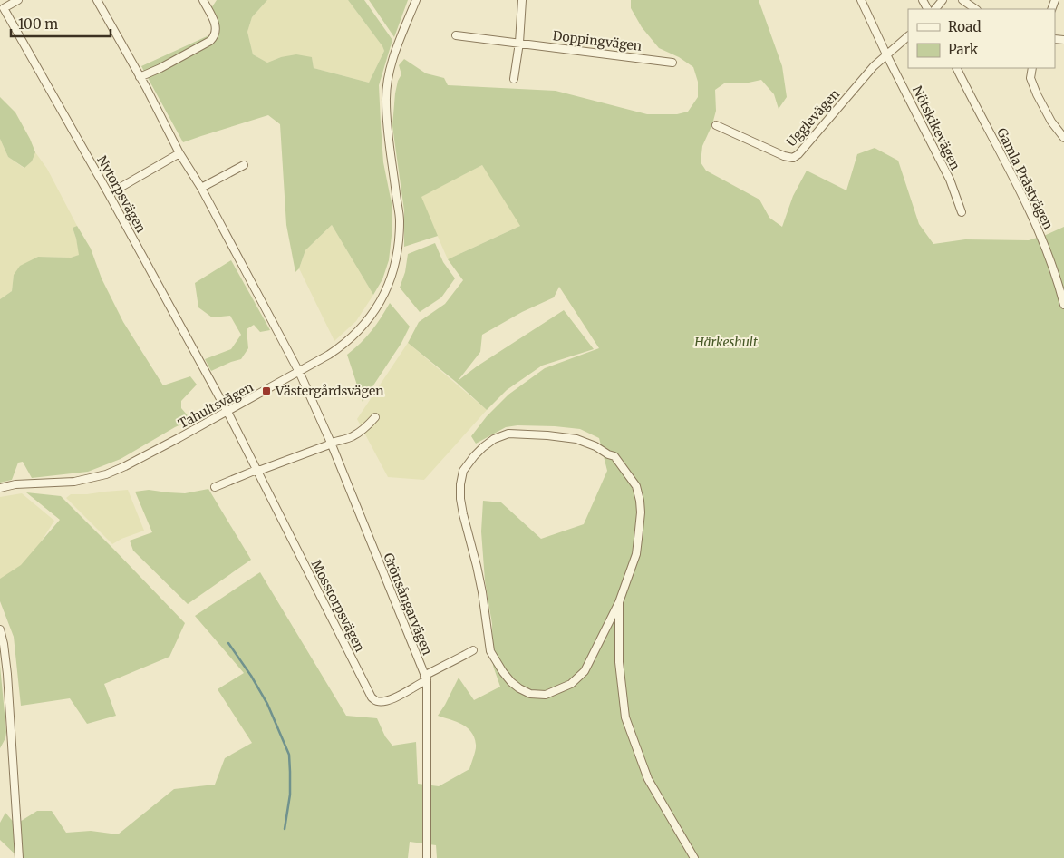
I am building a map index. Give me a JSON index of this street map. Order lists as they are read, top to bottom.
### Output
{
  "streets": {
    "street": [
      "Doppingvägen",
      "Ugglevägen",
      "Nötskikevägen",
      "Gamla Prästvägen",
      "Nytorpsvägen",
      "Tahultsvägen",
      "Grönsångarvägen",
      "Mosstorpsvägen"
    ]
  },
  "crossings": [
    ["Ugglevägen", "Nötskikevägen"],
    ["Nytorpsvägen", "Tahultsvägen"],
    ["Nytorpsvägen", "Mosstorpsvägen"],
    ["Tahultsvägen", "Grönsångarvägen"],
    ["Tahultsvägen", "Mosstorpsvägen"],
    ["Grönsångarvägen", "Mosstorpsvägen"]
  ],
  "parks": ["Härkeshult"],
  "places": {
    "transit": ["Västergårdsvägen"]
  },
  "legend": ["Road", "Park"],
  "scale_bar": "100 m"
}
